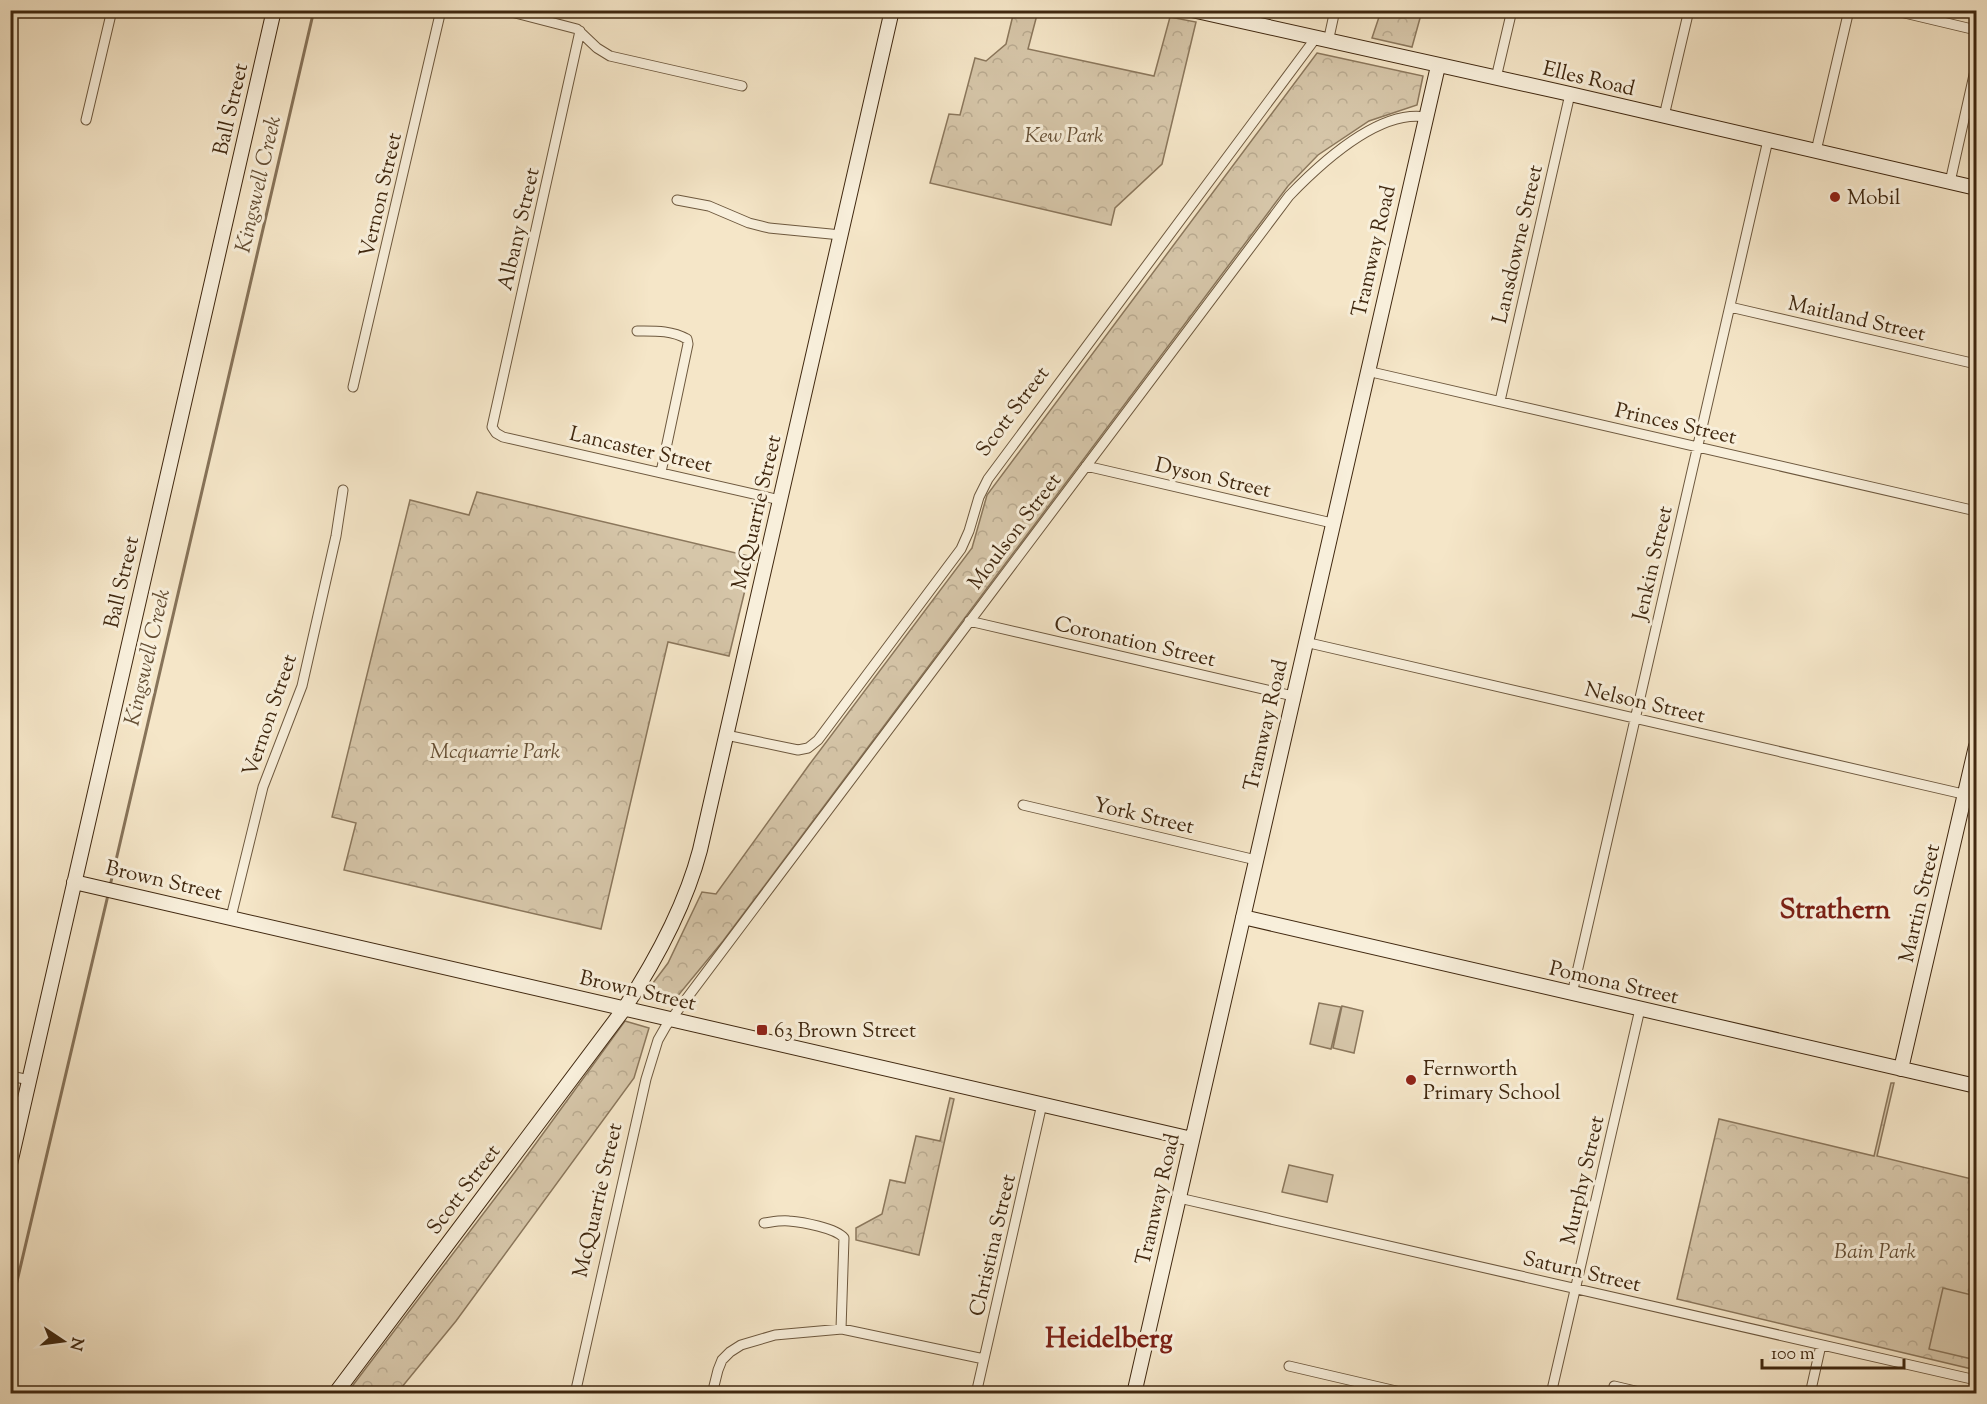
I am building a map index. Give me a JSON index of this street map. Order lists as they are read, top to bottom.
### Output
{
  "streets": {
    "street": [
      "Elles Road",
      "Ball Street",
      "Vernon Street",
      "Albany Street",
      "Lansdowne Street",
      "Tramway Road",
      "Maitland Street",
      "Scott Street",
      "Princes Street",
      "Lancaster Street",
      "Dyson Street",
      "McQuarrie Street",
      "Moulson Street",
      "Jenkin Street",
      "Coronation Street",
      "Nelson Street",
      "York Street",
      "Brown Street",
      "Martin Street",
      "Pomona Street",
      "Murphy Street",
      "Christina Street",
      "Saturn Street"
    ]
  },
  "crossings": [
    ["Elles Road", "Lansdowne Street"],
    ["Elles Road", "Tramway Road"],
    ["Elles Road", "Scott Street"],
    ["Elles Road", "Jenkin Street"],
    ["Ball Street", "Brown Street"],
    ["Vernon Street", "Brown Street"],
    ["Albany Street", "Lancaster Street"],
    ["Lansdowne Street", "Princes Street"],
    ["Tramway Road", "Princes Street"],
    ["Tramway Road", "Dyson Street"],
    ["Tramway Road", "Moulson Street"],
    ["Tramway Road", "Coronation Street"],
    ["Tramway Road", "Nelson Street"],
    ["Tramway Road", "York Street"],
    ["Tramway Road", "Brown Street"],
    ["Tramway Road", "Pomona Street"],
    ["Tramway Road", "Saturn Street"],
    ["Maitland Street", "Jenkin Street"],
    ["Scott Street", "McQuarrie Street"],
    ["Scott Street", "Brown Street"],
    ["Princes Street", "Jenkin Street"],
    ["Lancaster Street", "McQuarrie Street"],
    ["Dyson Street", "Moulson Street"],
    ["McQuarrie Street", "Moulson Street"],
    ["McQuarrie Street", "Brown Street"],
    ["Moulson Street", "Coronation Street"],
    ["Moulson Street", "Brown Street"],
    ["Jenkin Street", "Nelson Street"],
    ["Jenkin Street", "Pomona Street"],
    ["Nelson Street", "Martin Street"],
    ["Brown Street", "Christina Street"],
    ["Martin Street", "Pomona Street"],
    ["Pomona Street", "Murphy Street"],
    ["Murphy Street", "Saturn Street"]
  ],
  "districts": ["Strathern", "Heidelberg"],
  "water": ["Kingswell Creek"],
  "parks": ["Kew Park", "Mcquarrie Park", "Bain Park"],
  "places": {
    "other": ["Mobil", "Fernworth Primary School"],
    "transit": ["63 Brown Street"]
  },
  "scale_bar": "100 m",
  "north": "right"
}
